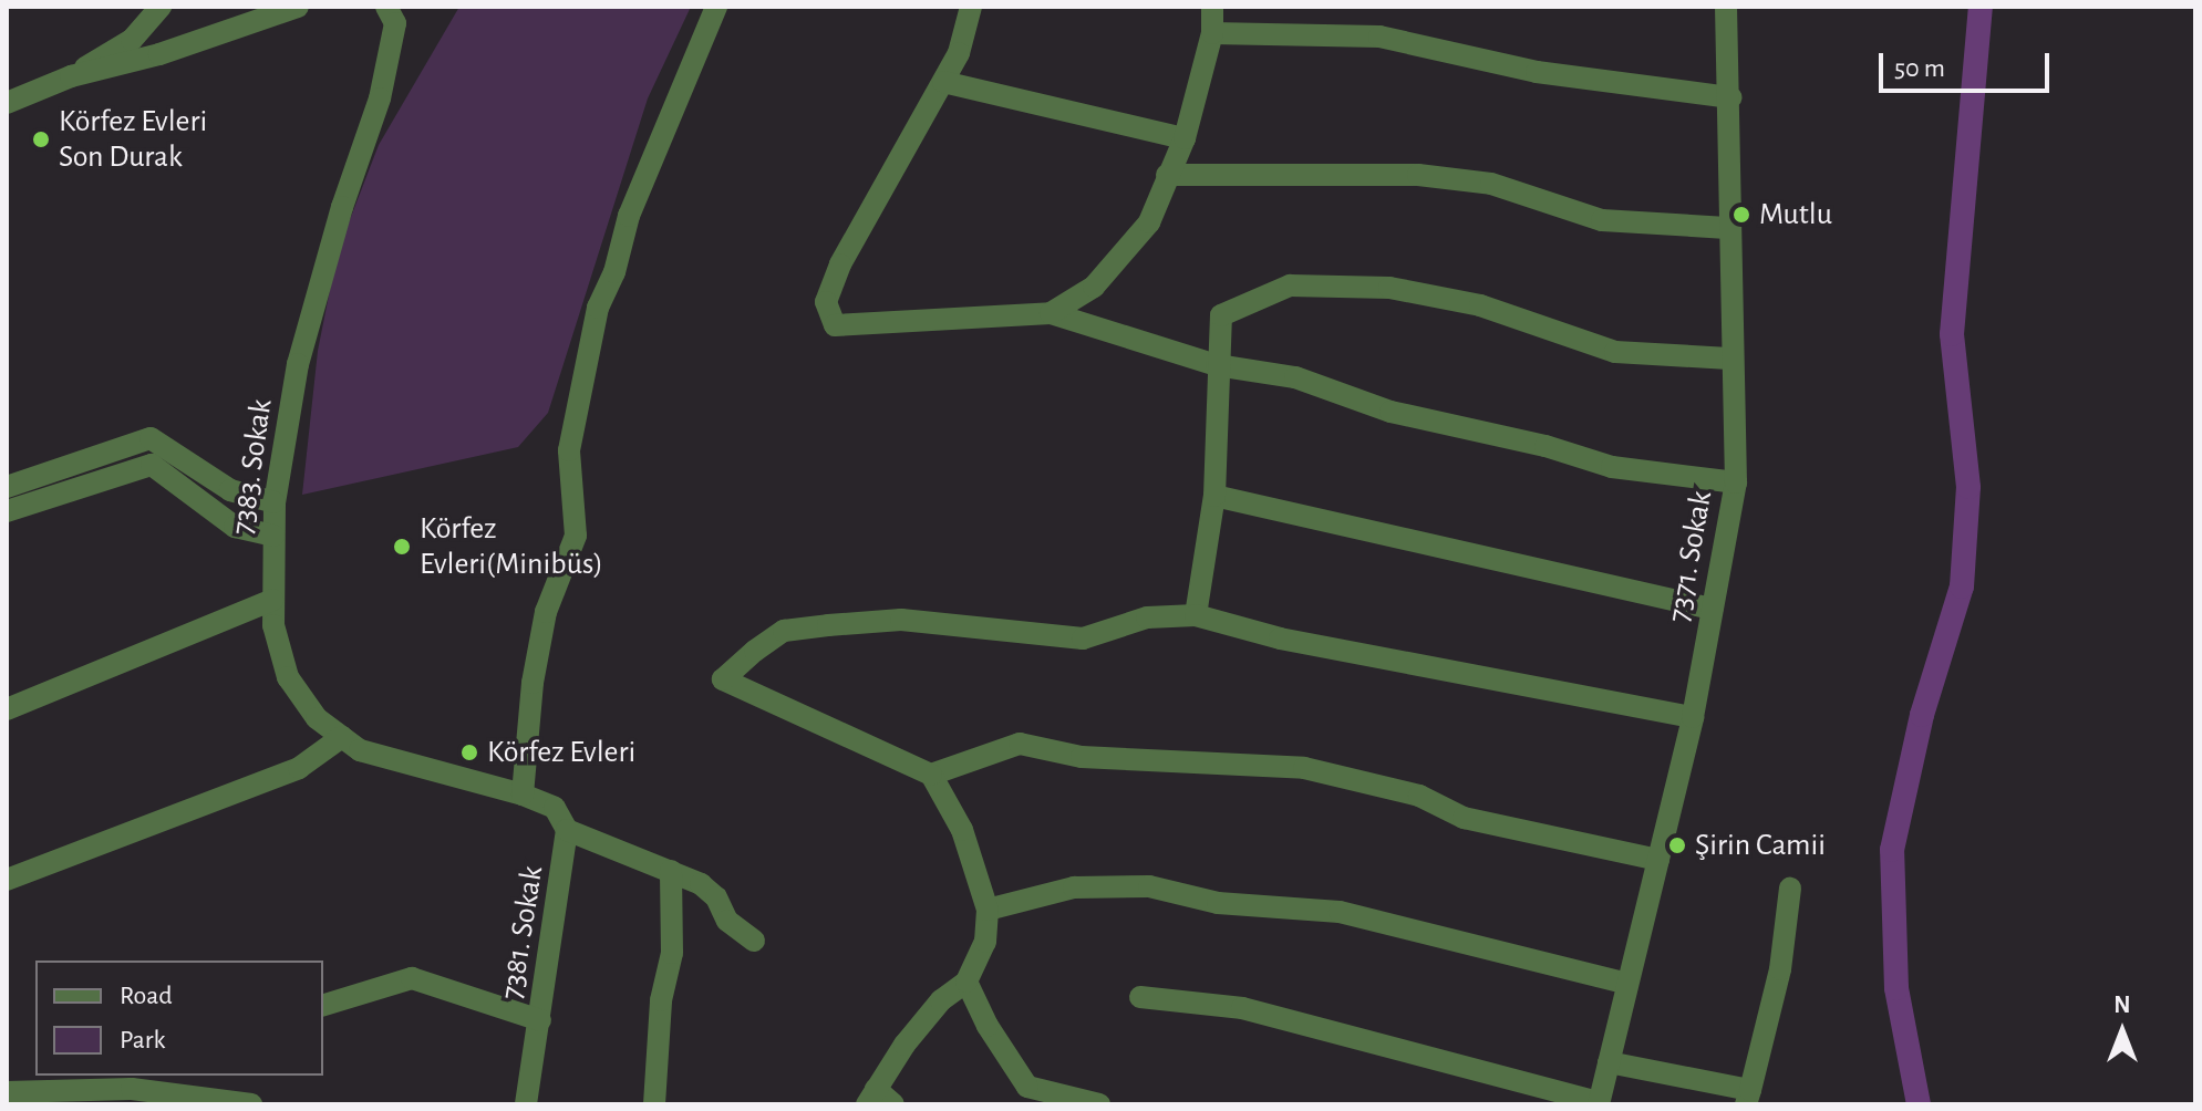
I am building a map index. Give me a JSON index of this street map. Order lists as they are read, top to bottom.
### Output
{
  "streets": {
    "street": ["7383. Sokak", "7371. Sokak", "7381. Sokak"]
  },
  "crossings": [
    ["7383. Sokak", "7381. Sokak"]
  ],
  "places": [
    "Körfez Evleri Son Durak",
    "Mutlu",
    "Körfez Evleri(Minibüs)",
    "Körfez Evleri",
    "Şirin Camii"
  ],
  "legend": ["Road", "Park"],
  "scale_bar": "50 m",
  "north": "top"
}
